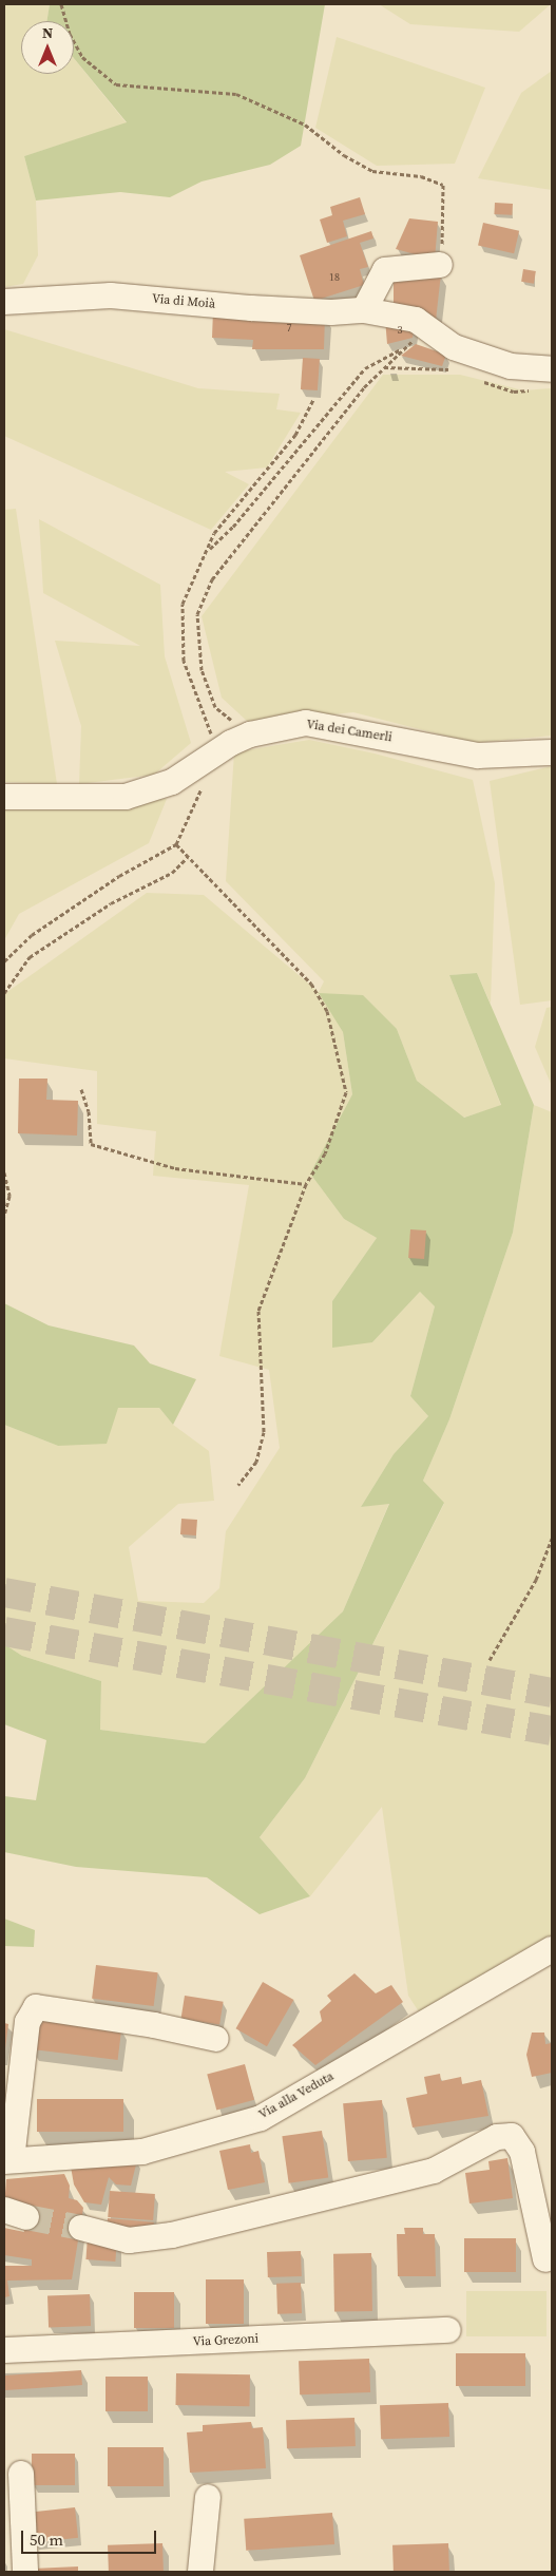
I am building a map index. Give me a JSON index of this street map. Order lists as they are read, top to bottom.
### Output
{
  "streets": {
    "street": [
      "Via di Moià",
      "Via dei Camerli",
      "Via alla Veduta",
      "Via Grezoni"
    ]
  },
  "house_numbers": ["18", "7", "3"],
  "scale_bar": "50 m",
  "north": "top"
}
